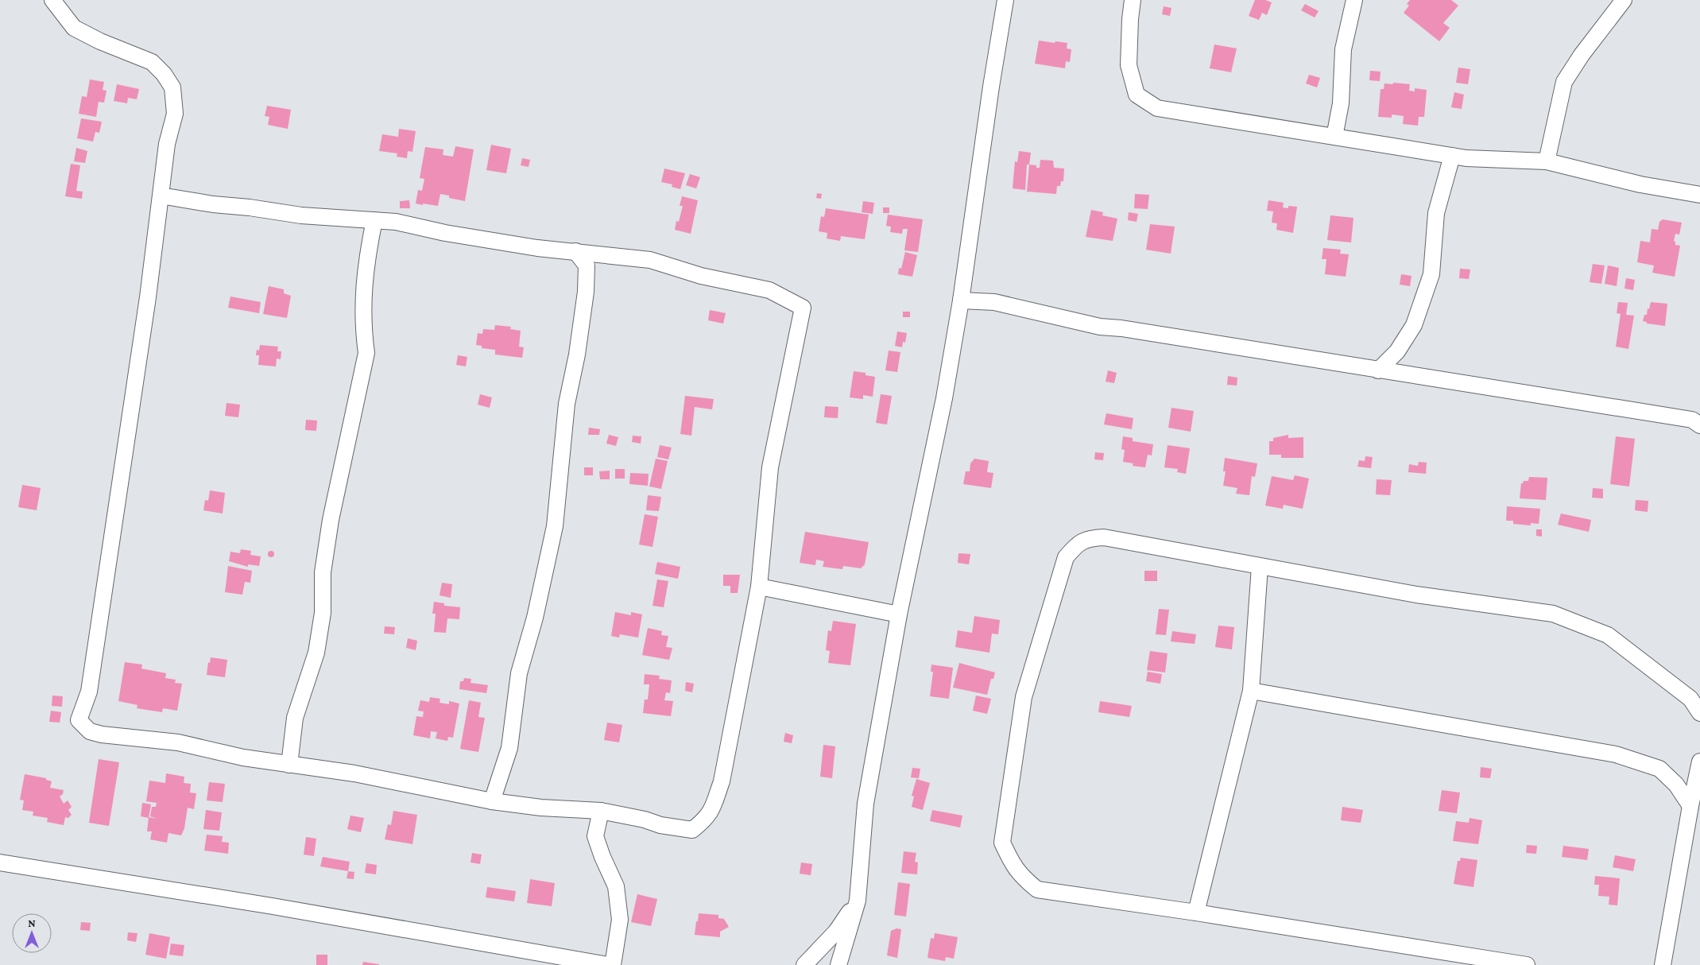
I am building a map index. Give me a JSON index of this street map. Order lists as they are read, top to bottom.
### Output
{
  "north": "top"
}
